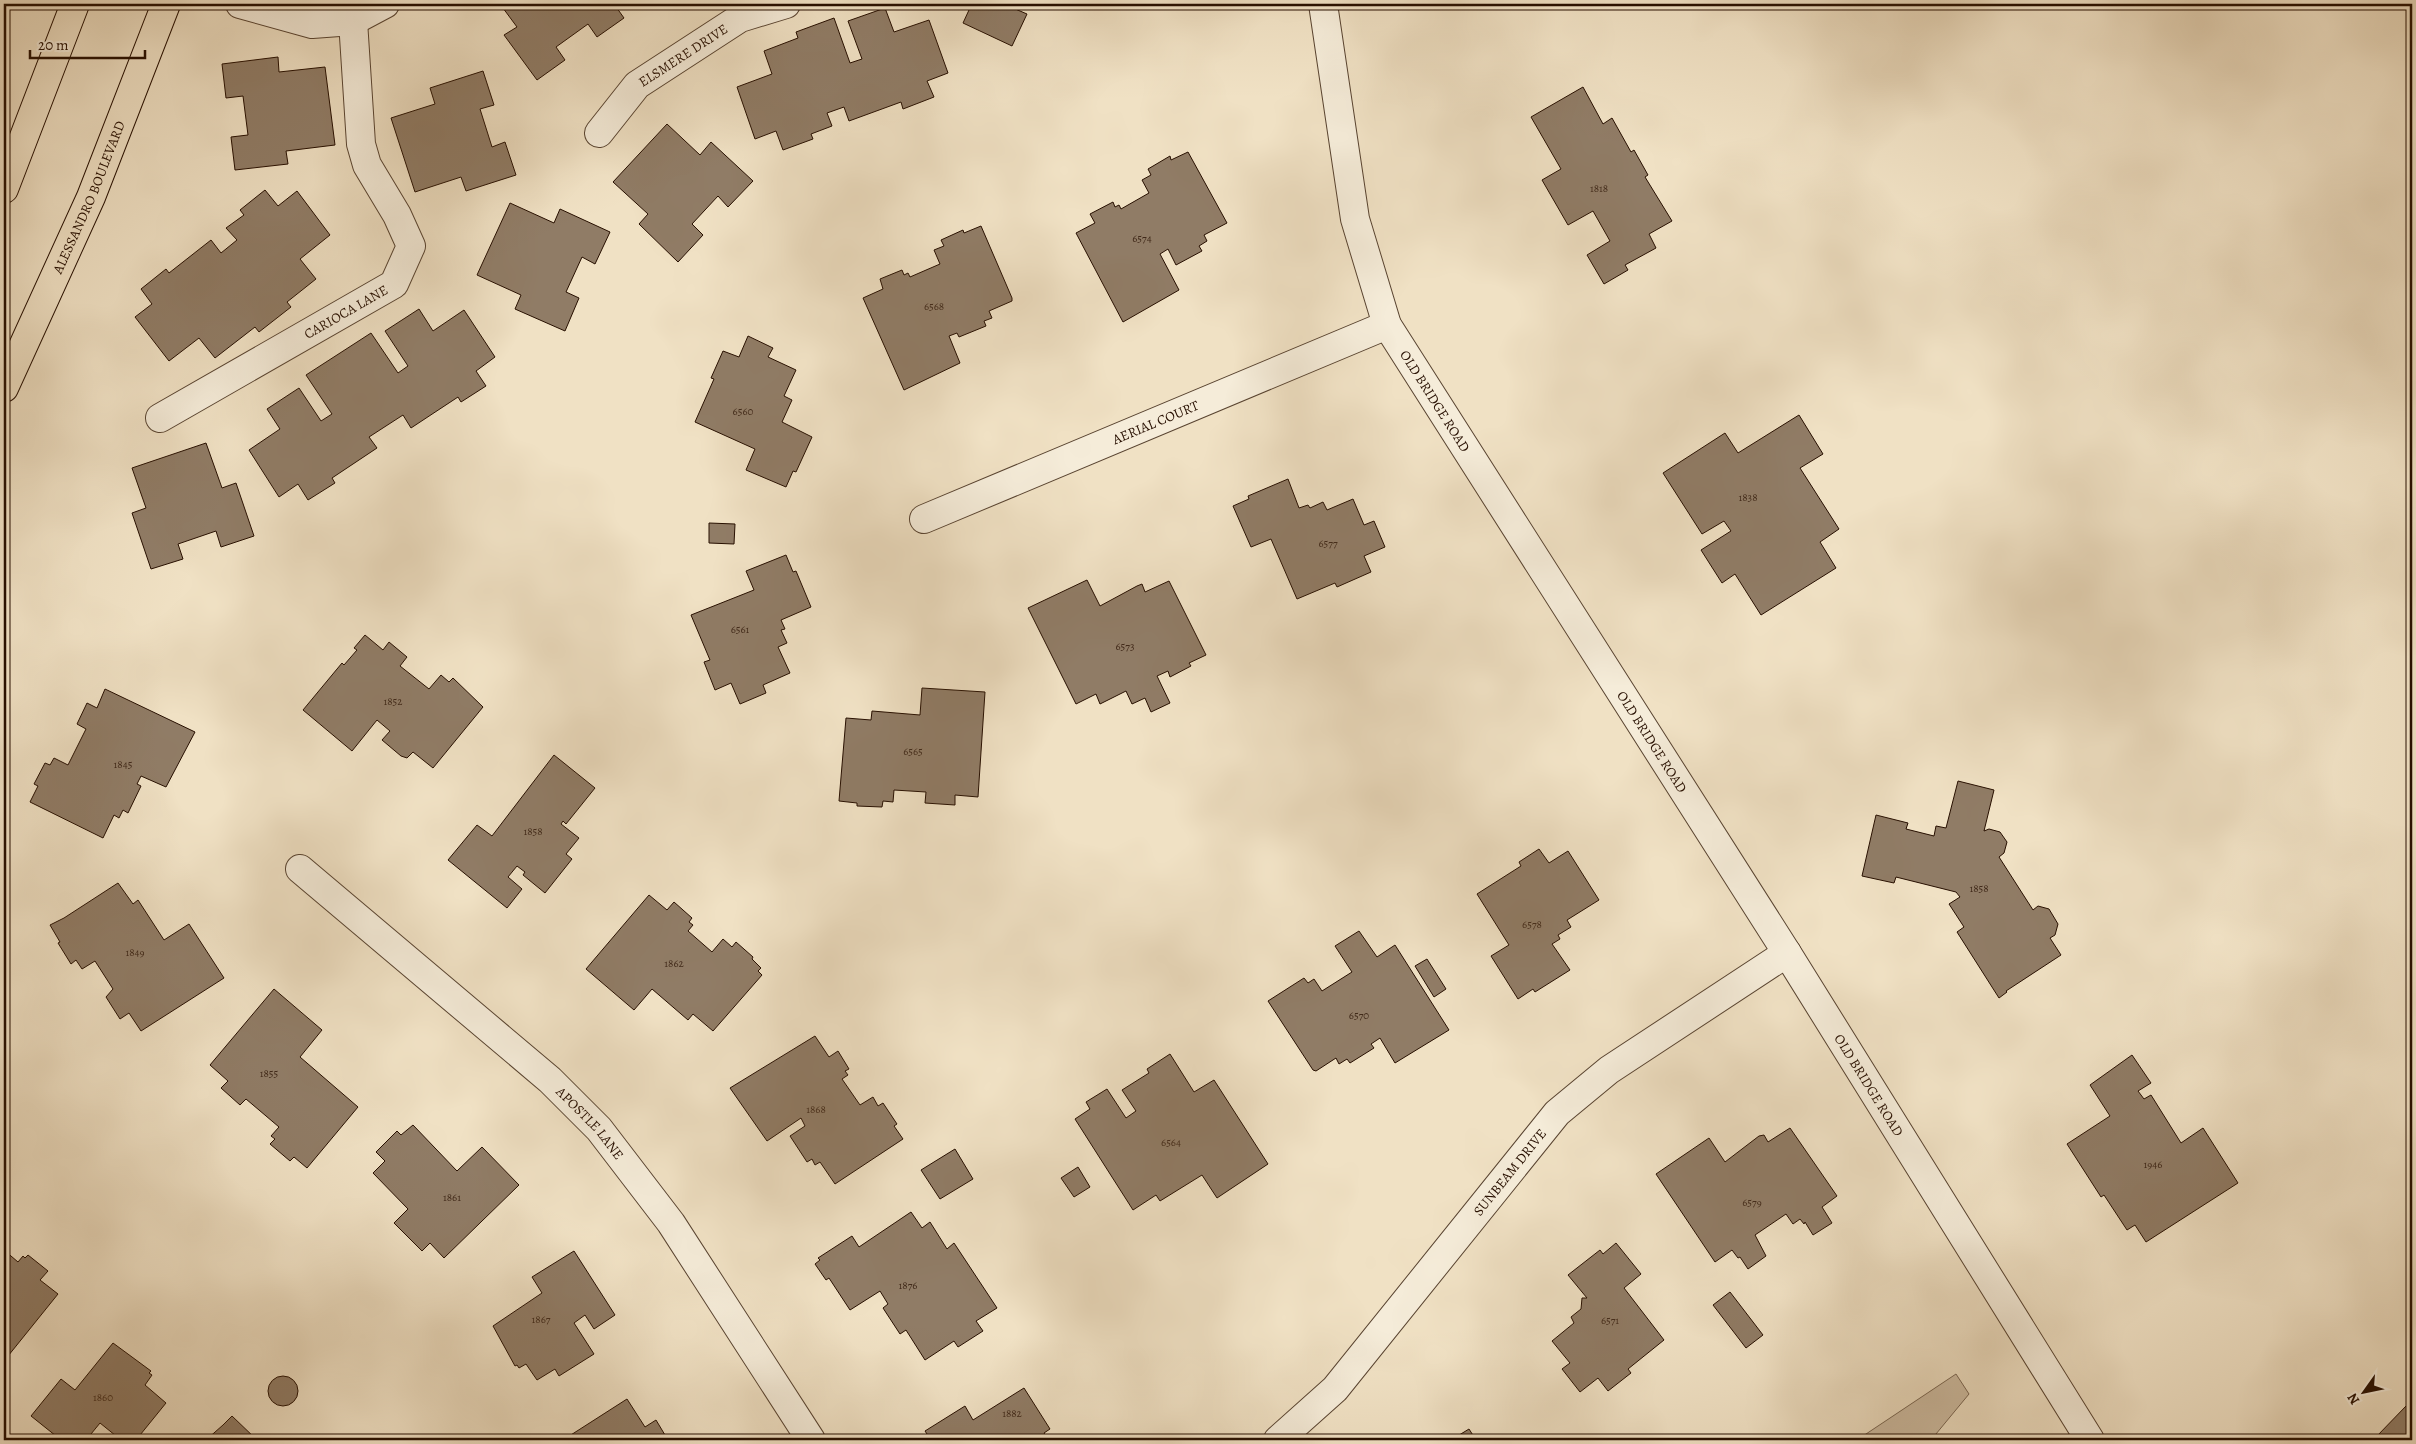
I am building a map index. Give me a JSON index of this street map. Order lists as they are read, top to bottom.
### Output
{
  "streets": {
    "main road": ["ALESSANDRO BOULEVARD"],
    "street": [
      "ELSMERE DRIVE",
      "CARIOCA LANE",
      "OLD BRIDGE ROAD",
      "AERIAL COURT",
      "APOSTLE LANE",
      "SUNBEAM DRIVE"
    ]
  },
  "crossings": [
    ["OLD BRIDGE ROAD", "AERIAL COURT"],
    ["OLD BRIDGE ROAD", "SUNBEAM DRIVE"]
  ],
  "house_numbers": [
    "1818",
    "6574",
    "6568",
    "6560",
    "1838",
    "6577",
    "6561",
    "6573",
    "1852",
    "6565",
    "1845",
    "1858",
    "1858",
    "6578",
    "1849",
    "1862",
    "6570",
    "1855",
    "1868",
    "6564",
    "1946",
    "1861",
    "6579",
    "1876",
    "1867",
    "6571",
    "1860",
    "1882"
  ],
  "scale_bar": "20 m",
  "north": "bottom left"
}
